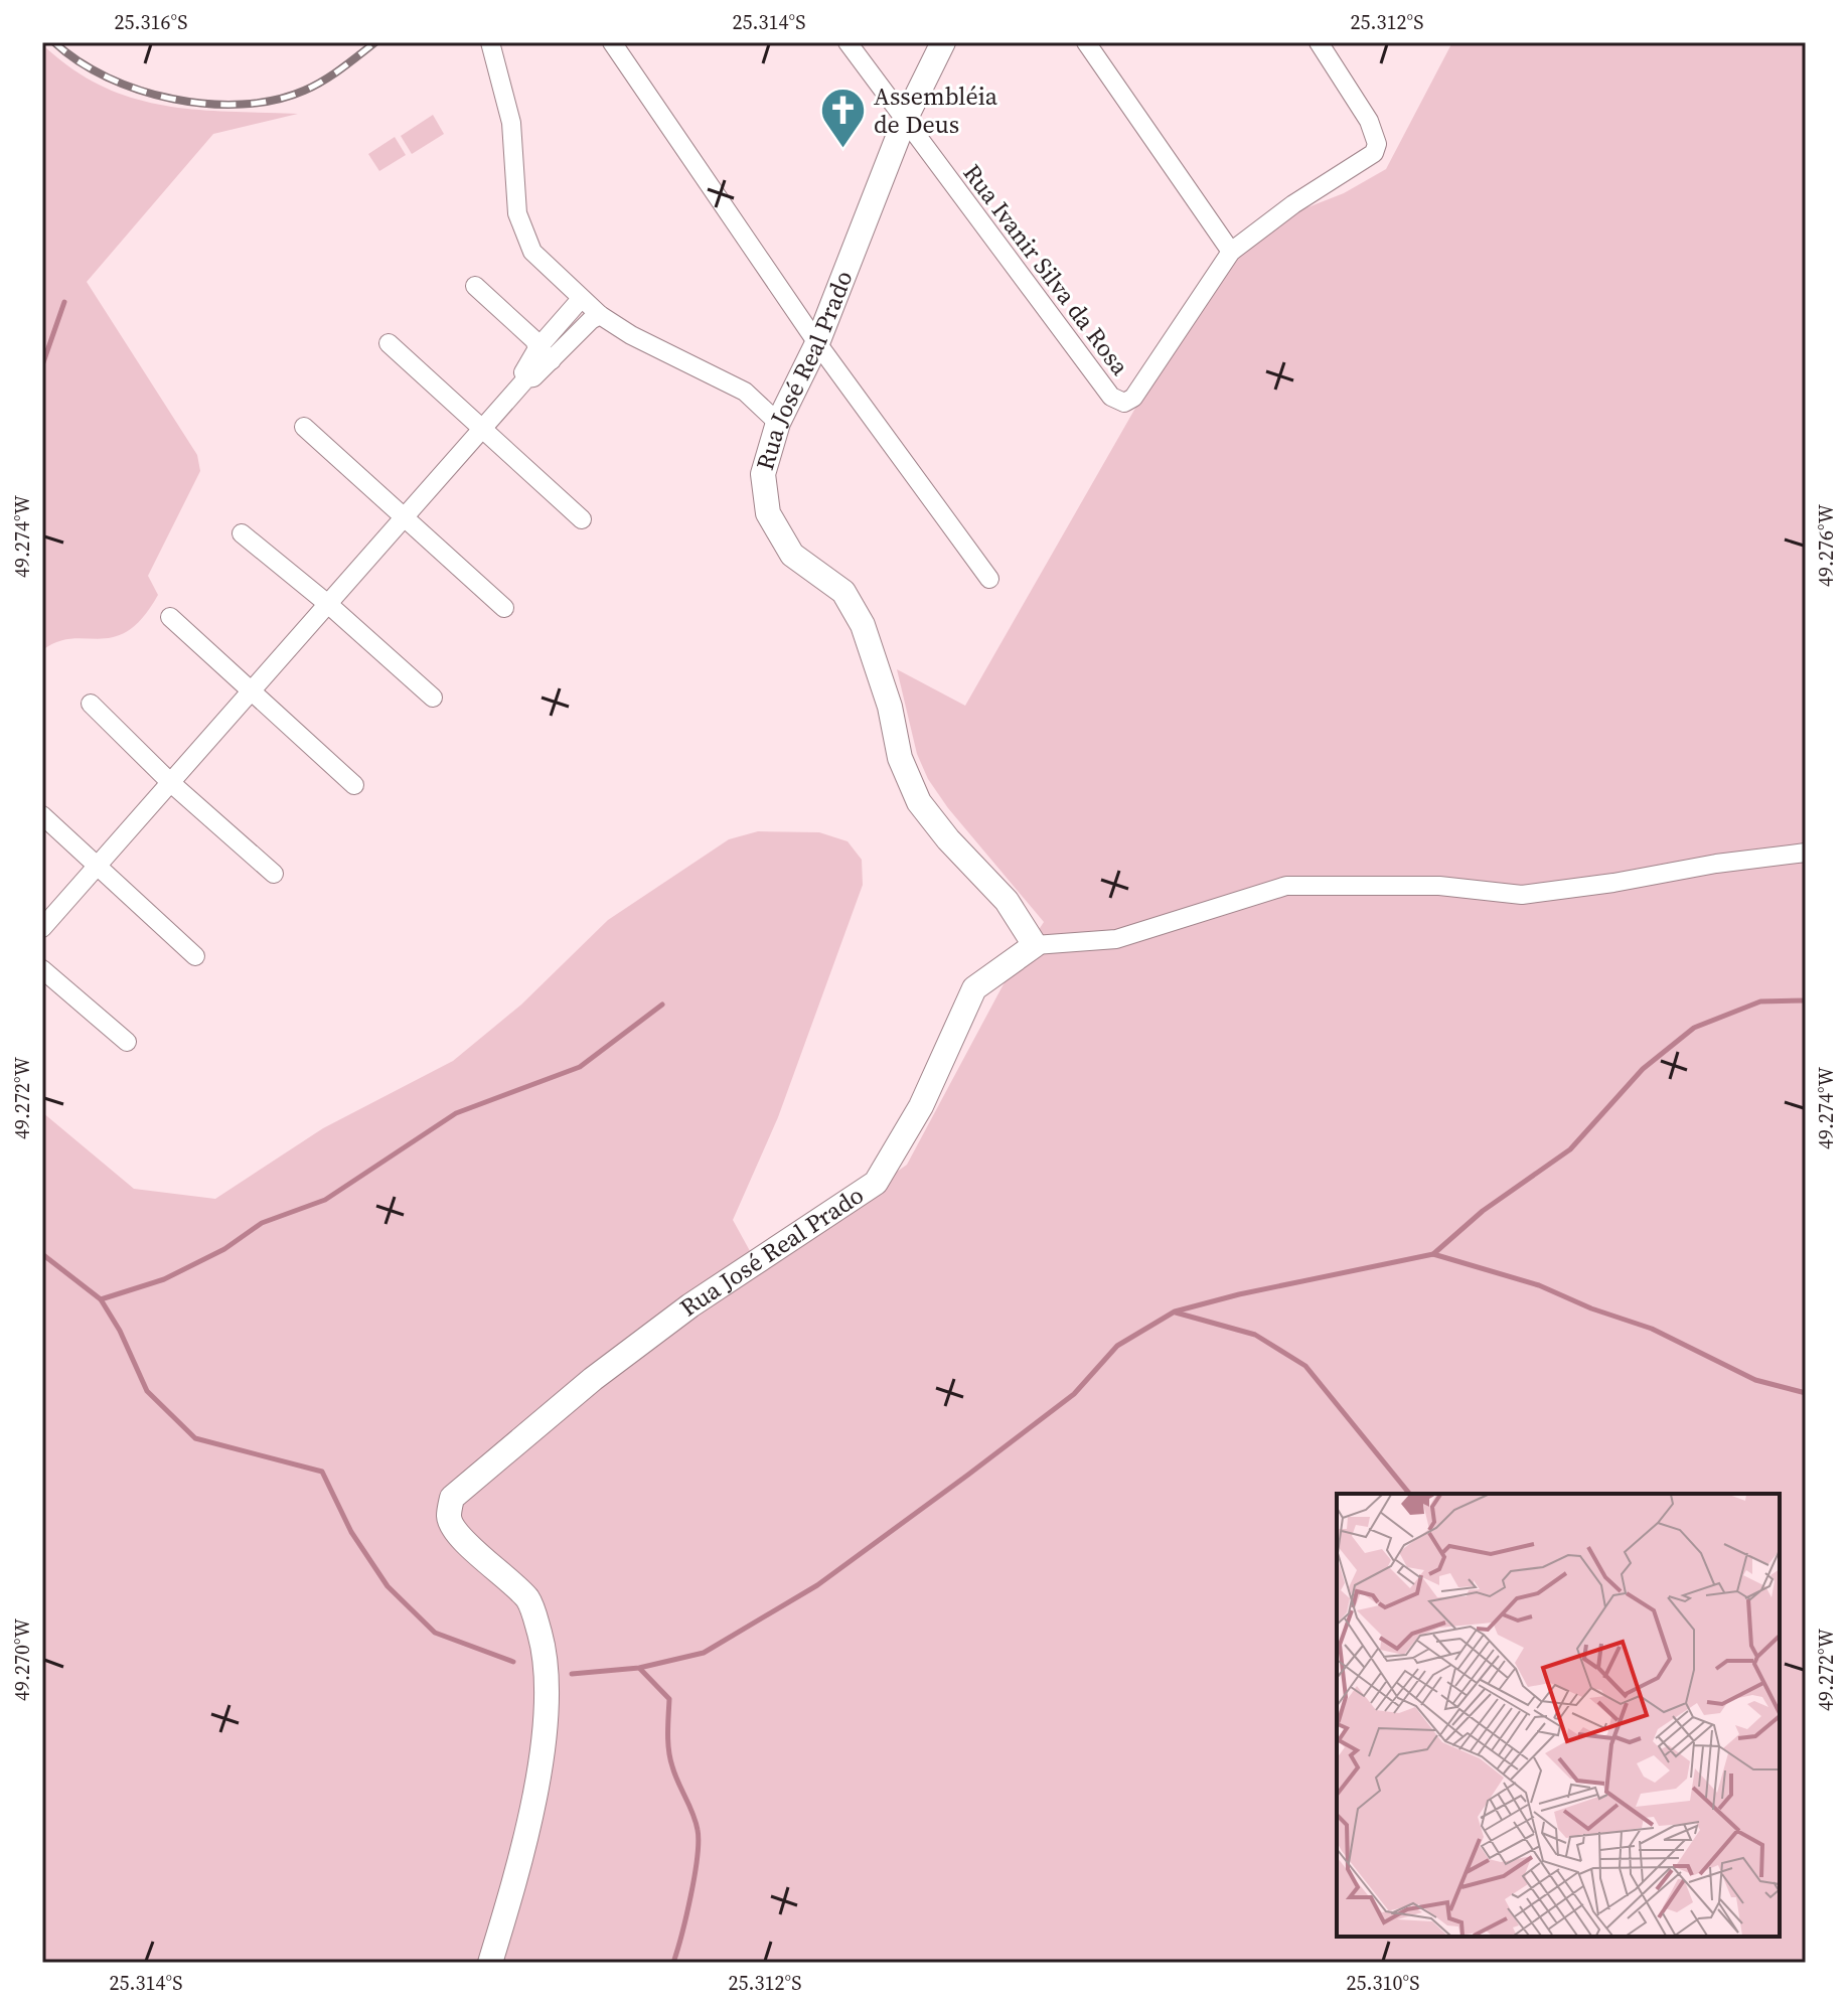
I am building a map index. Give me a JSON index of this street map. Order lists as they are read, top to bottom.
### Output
{
  "streets": {
    "street": ["Rua Ivanir Silva da Rosa", "Rua José Real Prado"]
  },
  "crossings": [
    ["Rua Ivanir Silva da Rosa", "Rua José Real Prado"]
  ],
  "places": {
    "church": ["Assembléia de Deus"]
  },
  "coordinates": [
    "25.316°S",
    "25.314°S",
    "25.312°S",
    "49.274°W",
    "49.276°W",
    "49.272°W",
    "49.270°W",
    "25.310°S"
  ]
}
